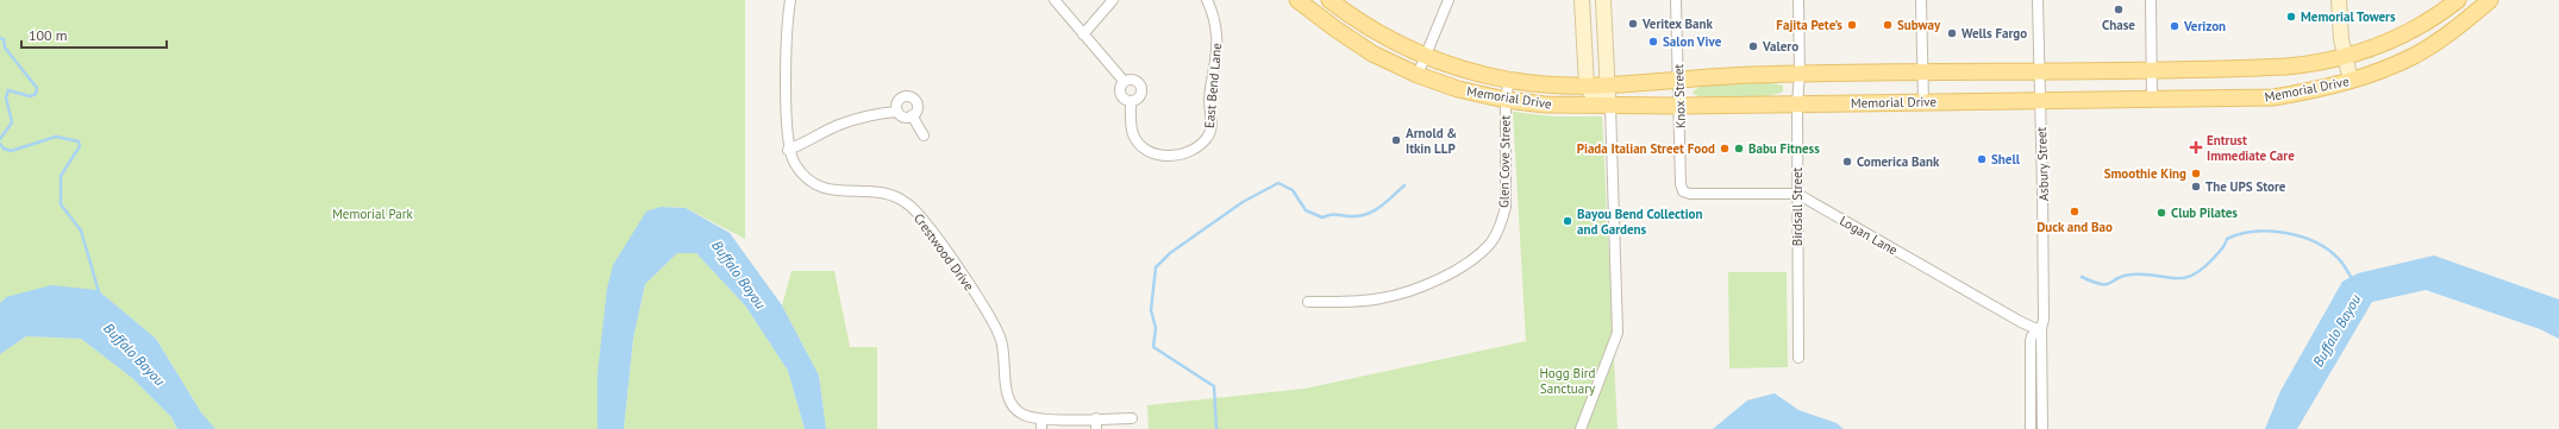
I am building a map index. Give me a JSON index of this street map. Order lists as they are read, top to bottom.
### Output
{
  "streets": {
    "main road": ["Memorial Drive"],
    "street": [
      "East Bend Lane",
      "Knox Street",
      "Glen Cove Street",
      "Asbury Street",
      "Birdsall Street",
      "Logan Lane",
      "Crestwood Drive"
    ]
  },
  "crossings": [
    ["Memorial Drive", "Knox Street"],
    ["Memorial Drive", "Glen Cove Street"],
    ["Memorial Drive", "Asbury Street"],
    ["Memorial Drive", "Birdsall Street"],
    ["Knox Street", "Logan Lane"],
    ["Asbury Street", "Logan Lane"],
    ["Birdsall Street", "Logan Lane"]
  ],
  "water": ["Buffalo Bayou"],
  "parks": ["Memorial Park", "Hogg Bird Sanctuary"],
  "places": {
    "other": [
      "Chase",
      "Memorial Towers",
      "Veritex Bank",
      "Fajita Pete’s",
      "Subway",
      "Verizon",
      "Wells Fargo",
      "Salon Vive",
      "Valero",
      "Arnold & Itkin LLP",
      "Piada Italian Street Food",
      "Babu Fitness",
      "Shell",
      "Comerica Bank",
      "Smoothie King",
      "The UPS Store",
      "Duck and Bao",
      "Club Pilates",
      "Bayou Bend Collection and Gardens"
    ],
    "health": ["Entrust Immediate Care"]
  },
  "scale_bar": "100 m"
}
